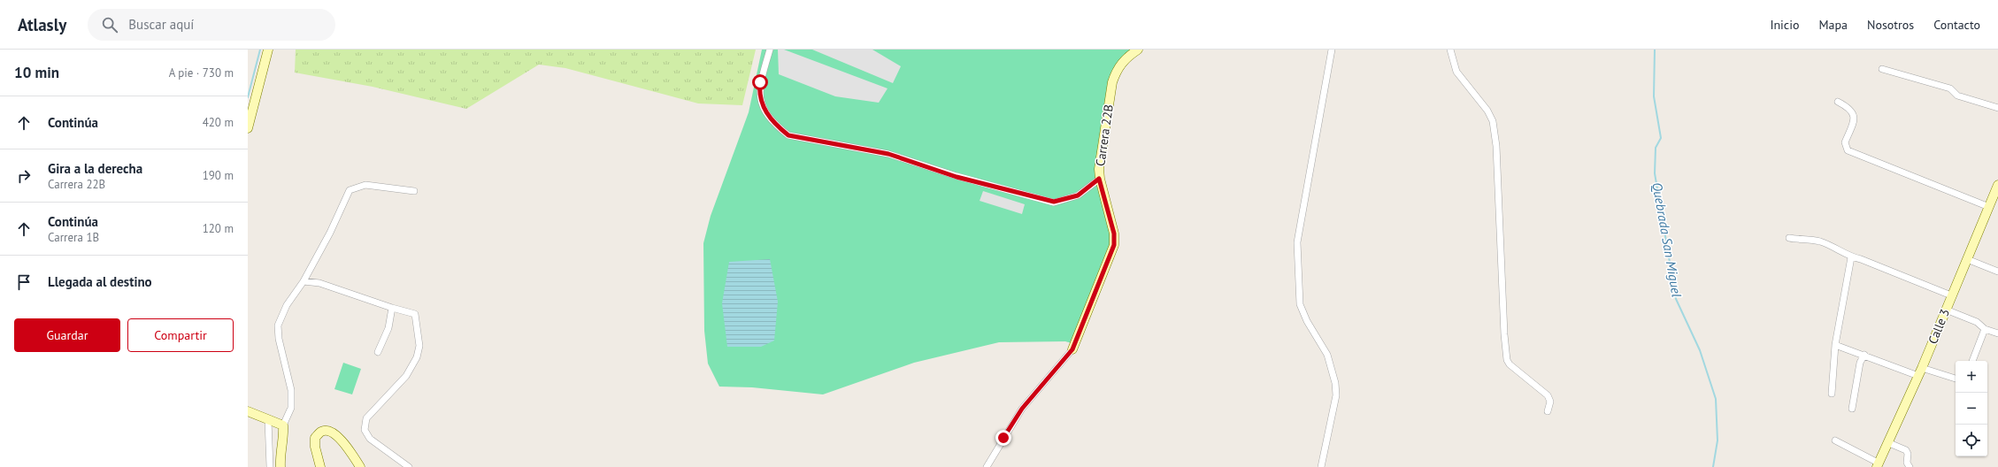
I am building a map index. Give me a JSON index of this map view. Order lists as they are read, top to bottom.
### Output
{
  "streets": {
    "street": ["Carrera 22B", "Calle 3"]
  },
  "water": ["Quebrada San Miguel"],
  "page": {
    "header": "Atlasly",
    "search": "Buscar aquí",
    "nav": [
      "Inicio",
      "Mapa",
      "Nosotros",
      "Contacto"
    ],
    "heading": ["10 min", "A pie · 730 m"],
    "list": [
      ["Continúa", "420 m"],
      ["Gira a la derecha", "Carrera 22B", "190 m"],
      ["Continúa", "Carrera 1B", "120 m"],
      "Llegada al destino"
    ],
    "buttons": ["Guardar", "Compartir"],
    "map_buttons": ["+", "−"]
  }
}
